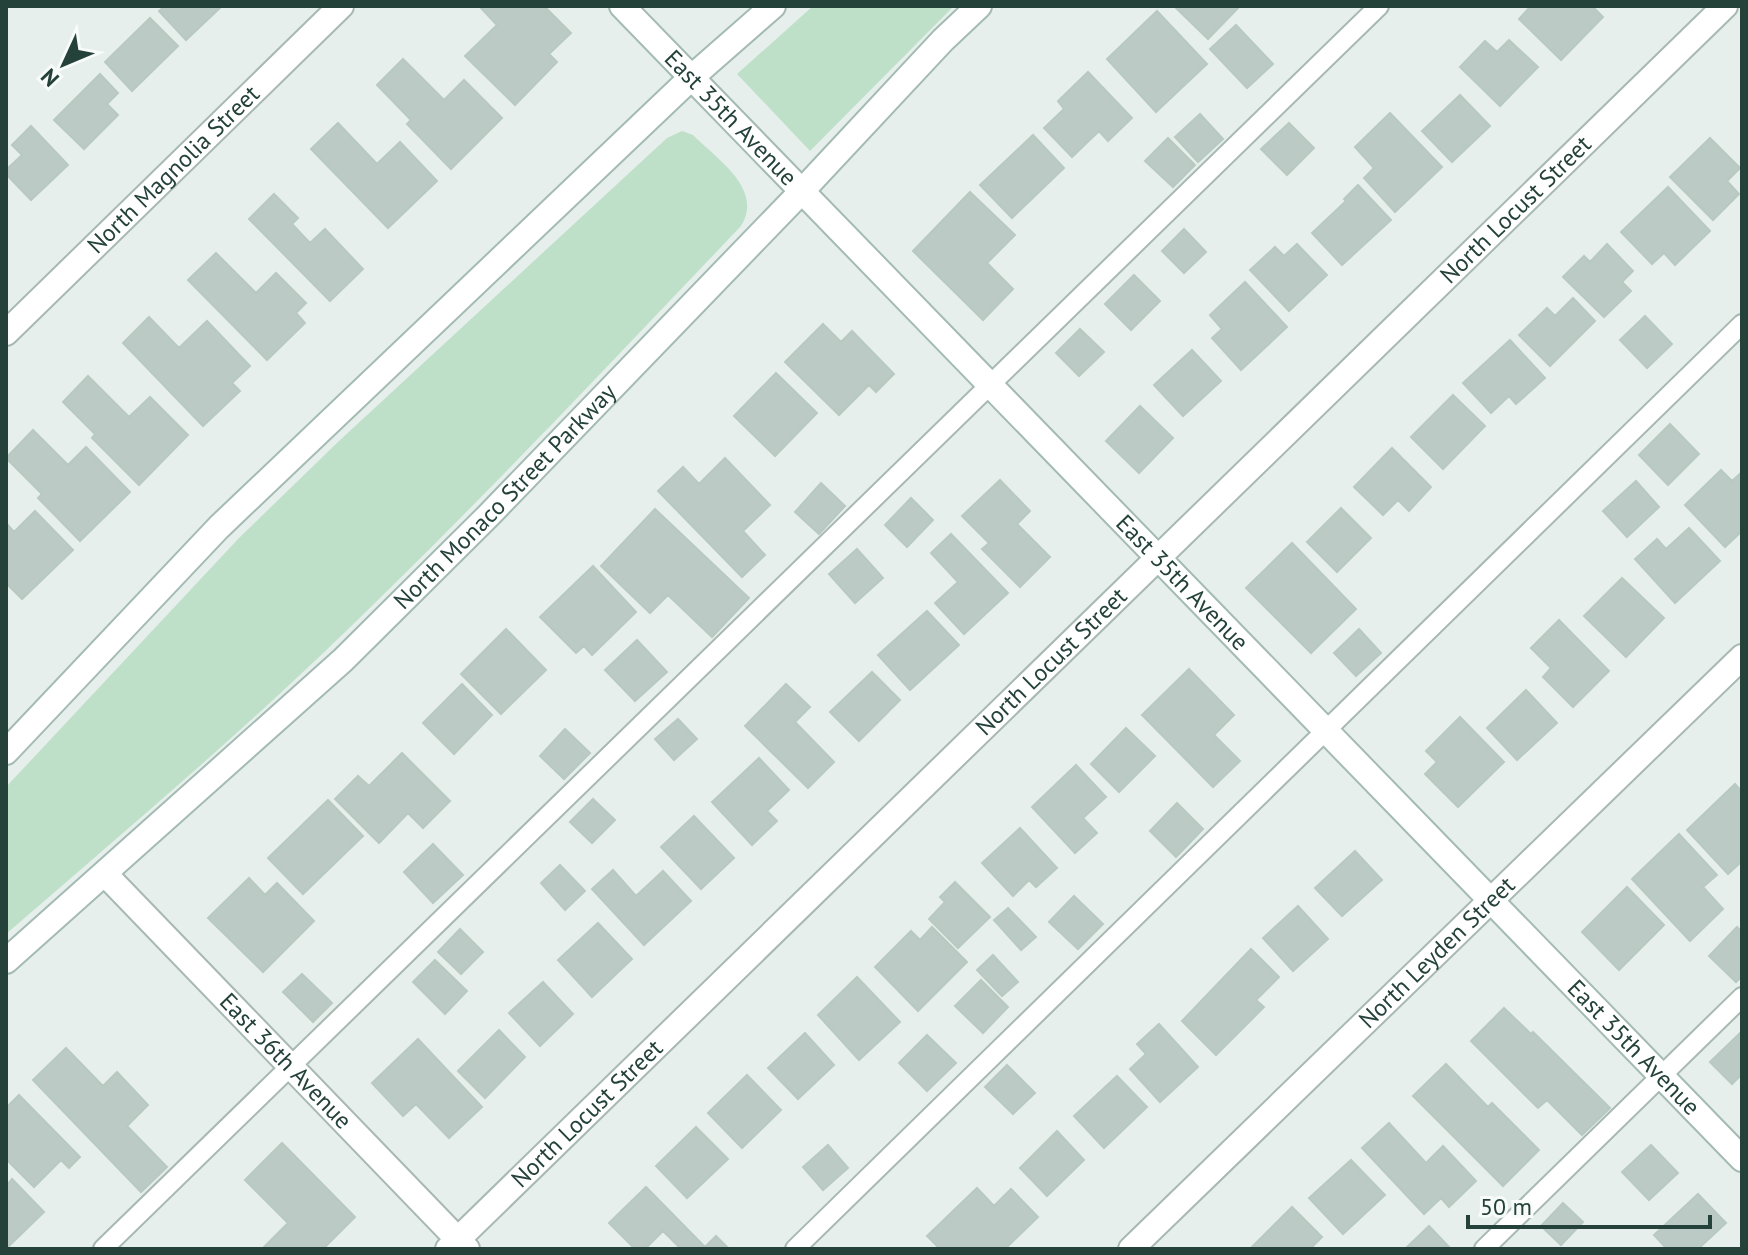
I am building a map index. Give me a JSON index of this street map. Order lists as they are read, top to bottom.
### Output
{
  "streets": {
    "street": [
      "East 35th Avenue",
      "North Magnolia Street",
      "North Locust Street",
      "North Monaco Street Parkway",
      "North Leyden Street",
      "East 36th Avenue"
    ]
  },
  "crossings": [
    ["East 35th Avenue", "North Locust Street"],
    ["East 35th Avenue", "North Monaco Street Parkway"],
    ["East 35th Avenue", "North Leyden Street"],
    ["North Locust Street", "East 36th Avenue"],
    ["North Monaco Street Parkway", "East 36th Avenue"]
  ],
  "scale_bar": "50 m",
  "north": "bottom left"
}
